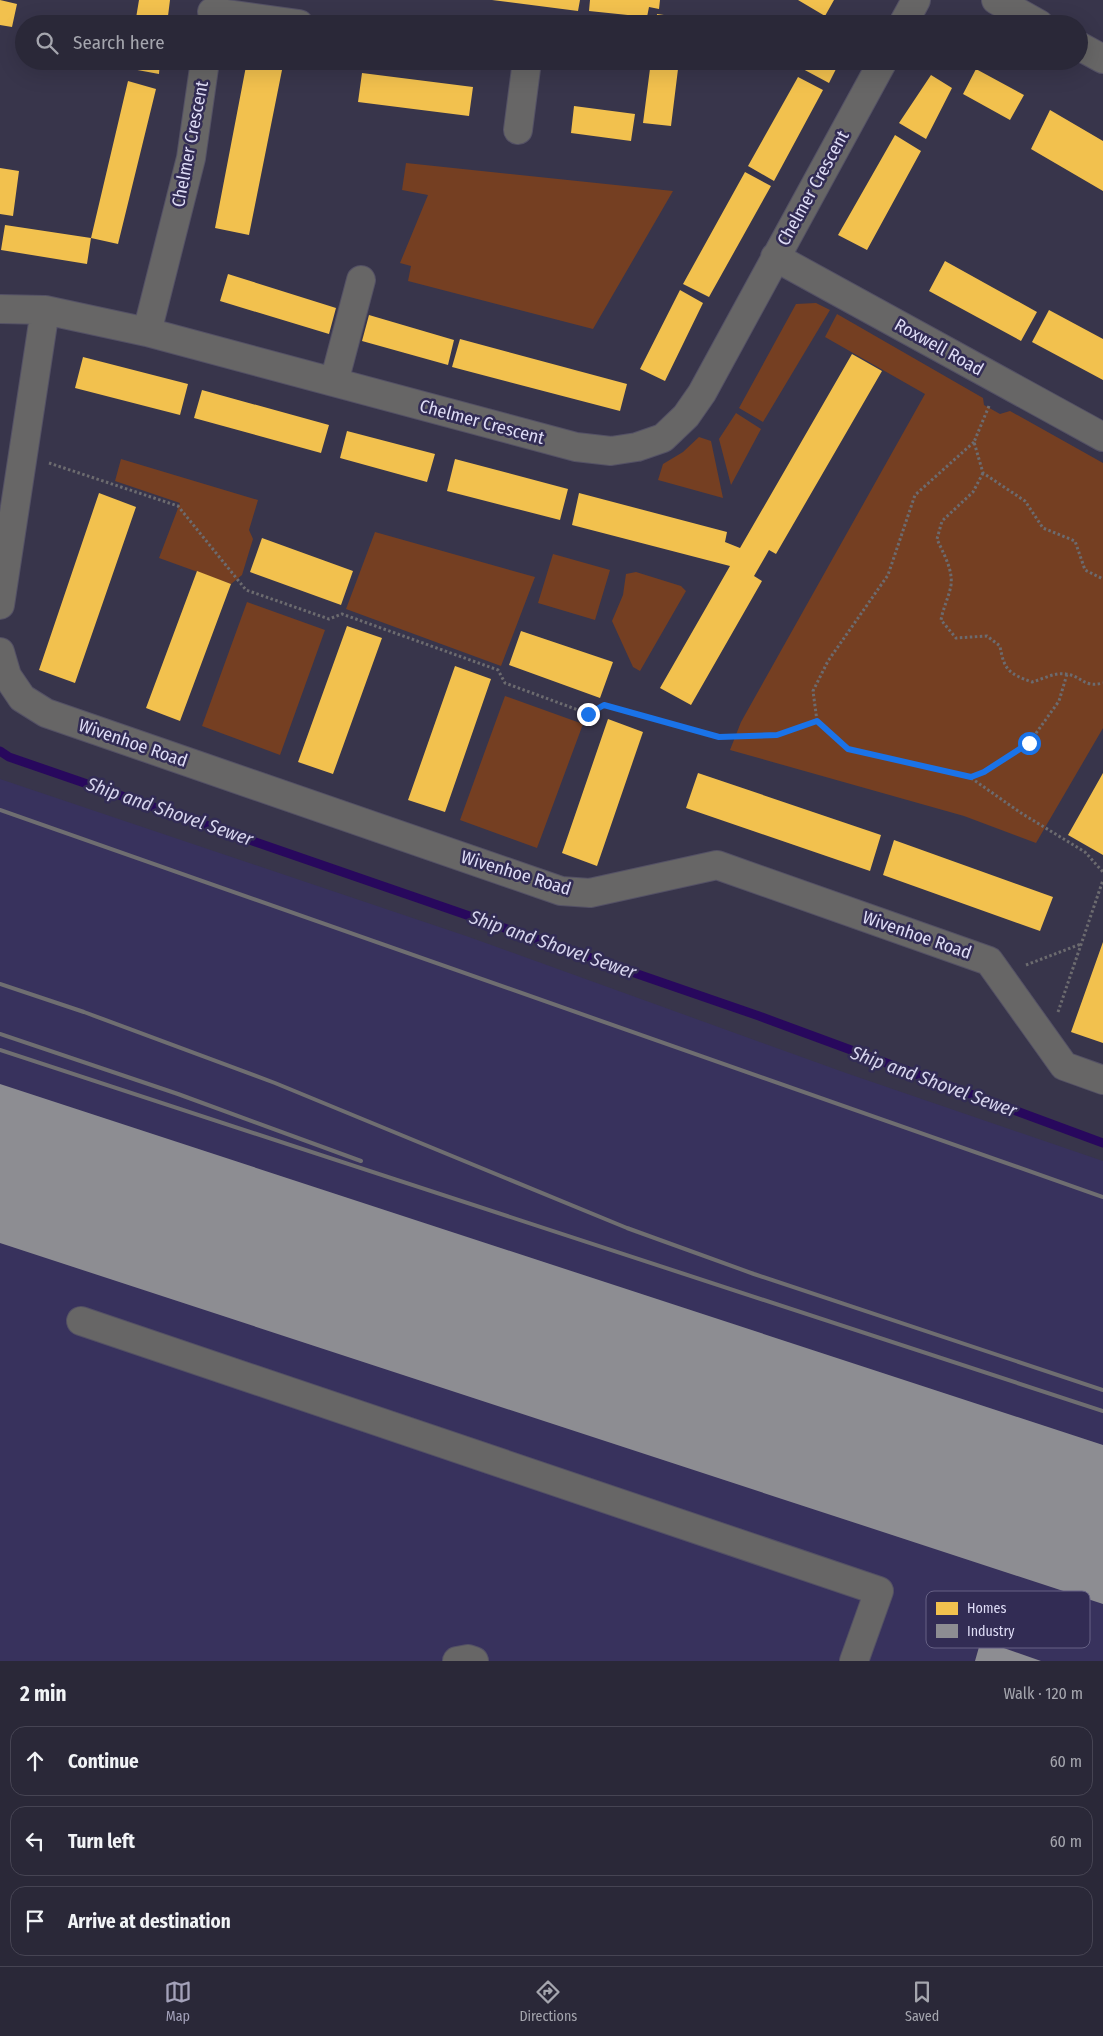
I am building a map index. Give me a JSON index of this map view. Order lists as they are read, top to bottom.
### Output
{
  "streets": {
    "street": ["Chelmer Crescent", "Roxwell Road", "Wivenhoe Road"]
  },
  "crossings": [
    ["Chelmer Crescent", "Roxwell Road"]
  ],
  "water": ["Ship and Shovel Sewer"],
  "legend": ["Homes", "Industry"],
  "page": {
    "search": "Search here",
    "heading": ["2 min", "Walk · 120 m"],
    "list": [
      ["Continue", "60 m"],
      ["Turn left", "60 m"],
      "Arrive at destination"
    ],
    "nav": ["Map", "Directions", "Saved"]
  }
}
